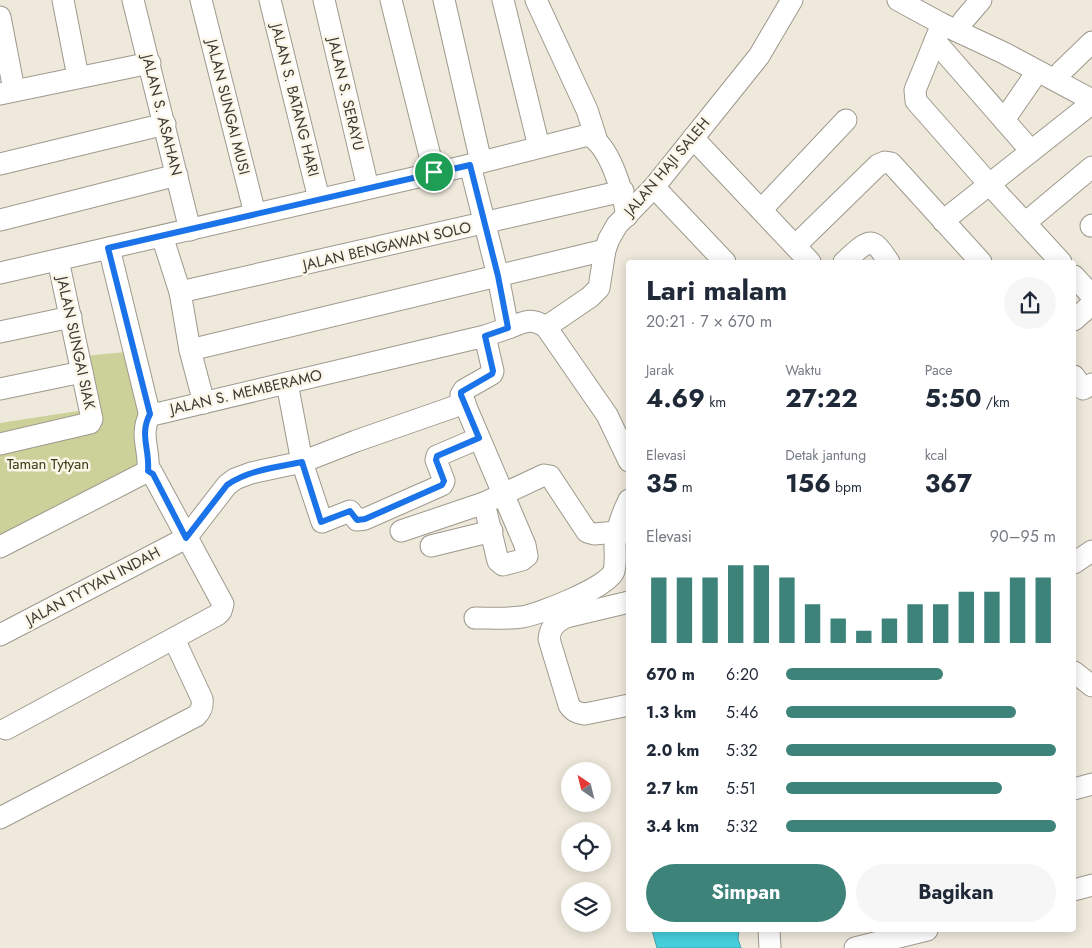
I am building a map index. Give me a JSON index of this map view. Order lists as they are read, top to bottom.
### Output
{
  "streets": {
    "street": [
      "JALAN S. SERAYU",
      "JALAN S. BATANG HARI",
      "JALAN SUNGAI MUSI",
      "JALAN S. ASAHAN",
      "JALAN HAJI SALEH",
      "JALAN BENGAWAN SOLO",
      "JALAN SUNGAI SIAK",
      "JALAN S. MEMBERAMO",
      "JALAN TYTYAN INDAH"
    ]
  },
  "crossings": [
    ["JALAN HAJI SALEH", "JALAN S. MEMBERAMO"]
  ],
  "parks": ["Taman Tytyan"],
  "north": "top left",
  "page": {
    "heading": ["Lari malam", "20:21 · 7 × 670 m"],
    "stats": [
      ["Jarak", "4.69 km"],
      ["Waktu", "27:22"],
      ["Pace", "5:50 /km"],
      ["Elevasi", "35 m"],
      ["Detak jantung", "156 bpm"],
      ["kcal", "367"]
    ],
    "chart": ["Elevasi", "90–95 m"],
    "list": [
      {
        "name": "670 m",
        "note": "6:20"
      },
      {
        "name": "1.3 km",
        "note": "5:46"
      },
      {
        "name": "2.0 km",
        "note": "5:32"
      },
      {
        "name": "2.7 km",
        "note": "5:51"
      },
      {
        "name": "3.4 km",
        "note": "5:32"
      }
    ],
    "buttons": ["Simpan", "Bagikan"]
  }
}
